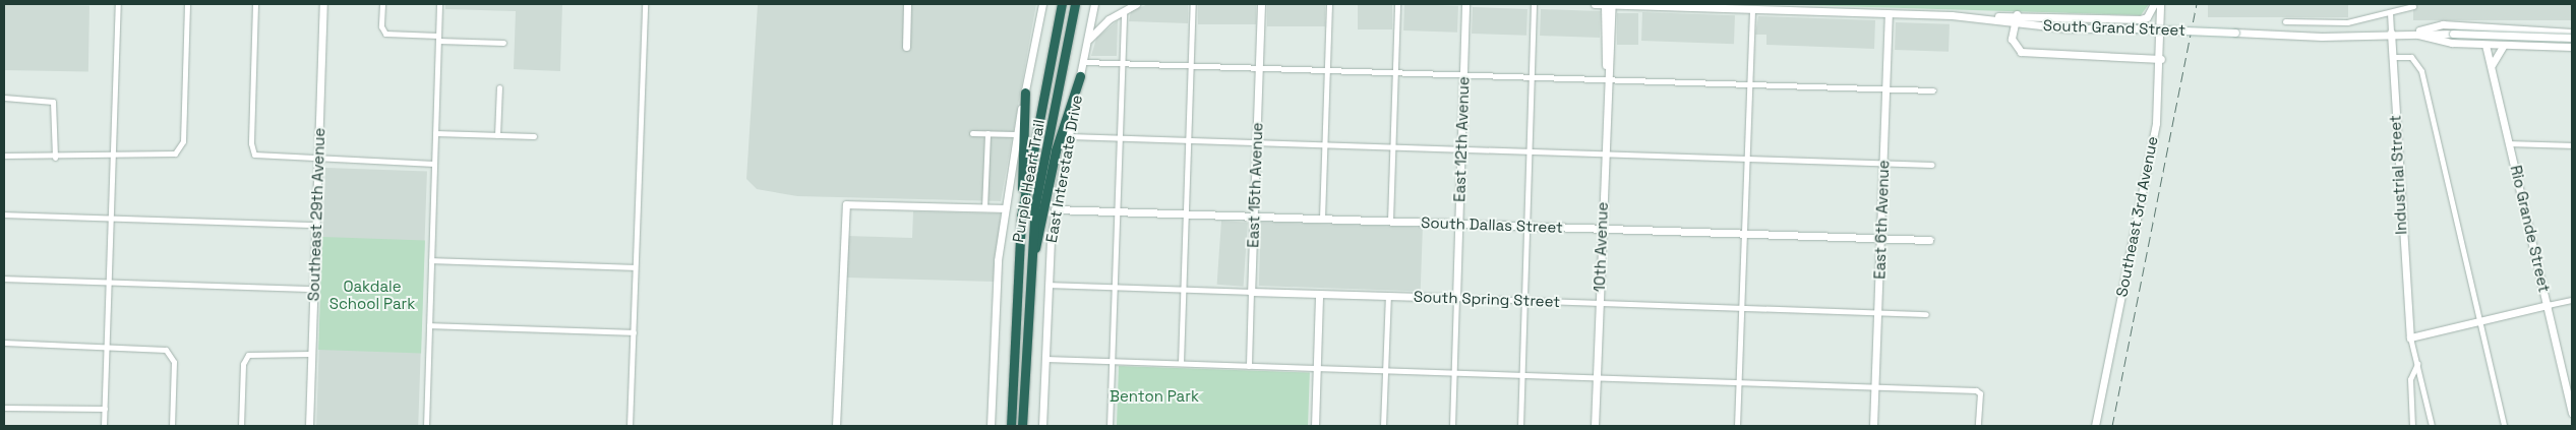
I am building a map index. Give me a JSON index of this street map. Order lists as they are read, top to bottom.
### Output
{
  "streets": {
    "highway": ["Purple Heart Trail"],
    "main road": [
      "South Grand Street",
      "East 12th Avenue",
      "East Interstate Drive",
      "Industrial Street",
      "East 15th Avenue",
      "Southeast 29th Avenue",
      "Southeast 3rd Avenue",
      "East 6th Avenue",
      "South Dallas Street",
      "Rio Grande Street",
      "10th Avenue",
      "South Spring Street"
    ]
  },
  "crossings": [
    ["South Grand Street", "Industrial Street"],
    ["South Grand Street", "East 6th Avenue"],
    ["South Grand Street", "10th Avenue"],
    ["East 12th Avenue", "South Dallas Street"],
    ["East 12th Avenue", "South Spring Street"],
    ["East Interstate Drive", "South Dallas Street"],
    ["East Interstate Drive", "South Spring Street"],
    ["East 15th Avenue", "South Dallas Street"],
    ["East 15th Avenue", "South Spring Street"],
    ["East 6th Avenue", "South Dallas Street"],
    ["East 6th Avenue", "South Spring Street"],
    ["South Dallas Street", "10th Avenue"],
    ["10th Avenue", "South Spring Street"]
  ],
  "parks": ["Oakdale School Park", "Benton Park"]
}
